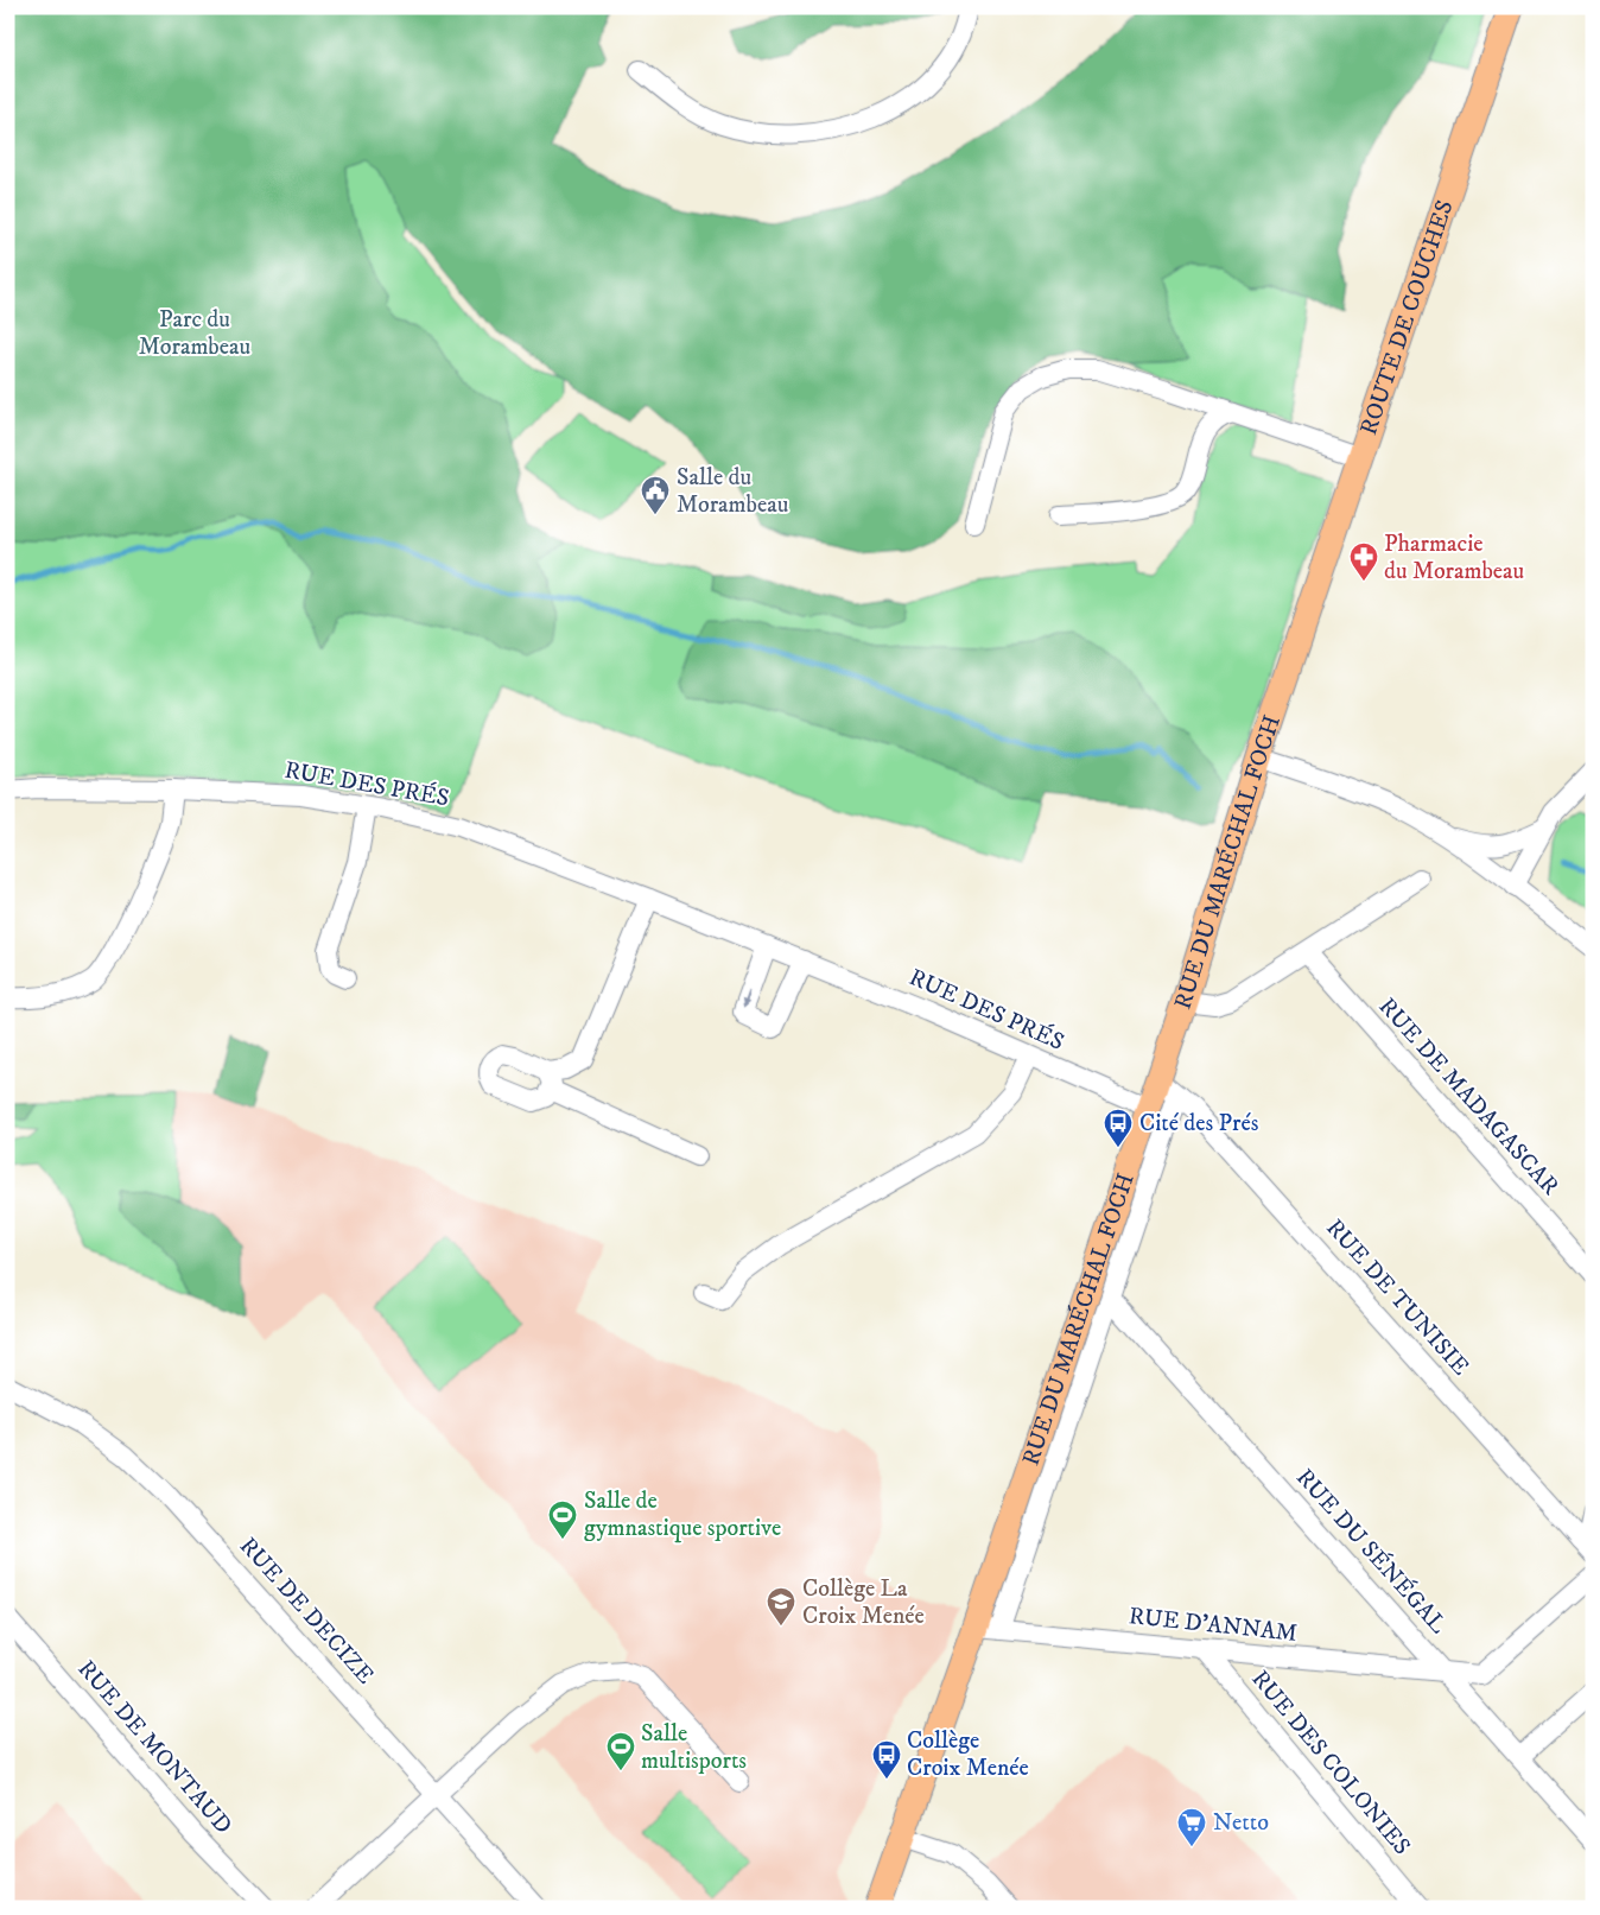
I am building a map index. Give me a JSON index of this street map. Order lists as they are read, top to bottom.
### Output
{
  "streets": {
    "main road": ["ROUTE DE COUCHES", "RUE DU MARÉCHAL FOCH"],
    "street": [
      "RUE DES PRÉS",
      "RUE DE MADAGASCAR",
      "RUE DE TUNISIE",
      "RUE DU SÉNÉGAL",
      "RUE DE DECIZE",
      "RUE D'ANNAM",
      "RUE DE MONTAUD",
      "RUE DES COLONIES"
    ]
  },
  "crossings": [
    ["ROUTE DE COUCHES", "RUE DU MARÉCHAL FOCH"],
    ["RUE DES PRÉS", "RUE DU MARÉCHAL FOCH"],
    ["RUE DU MARÉCHAL FOCH", "RUE DE TUNISIE"],
    ["RUE DU MARÉCHAL FOCH", "RUE D'ANNAM"],
    ["RUE DU SÉNÉGAL", "RUE D'ANNAM"],
    ["RUE D'ANNAM", "RUE DES COLONIES"]
  ],
  "parks": ["Parc du Morambeau"],
  "places": {
    "public building": ["Salle du Morambeau"],
    "pharmacy": ["Pharmacie du Morambeau"],
    "bus stop": ["Cité des Prés", "Collège Croix Menée"],
    "sports": ["Salle de gymnastique sportive", "Salle multisports"],
    "school or university": ["Collège La Croix Menée"],
    "supermarket": ["Netto"]
  }
}
